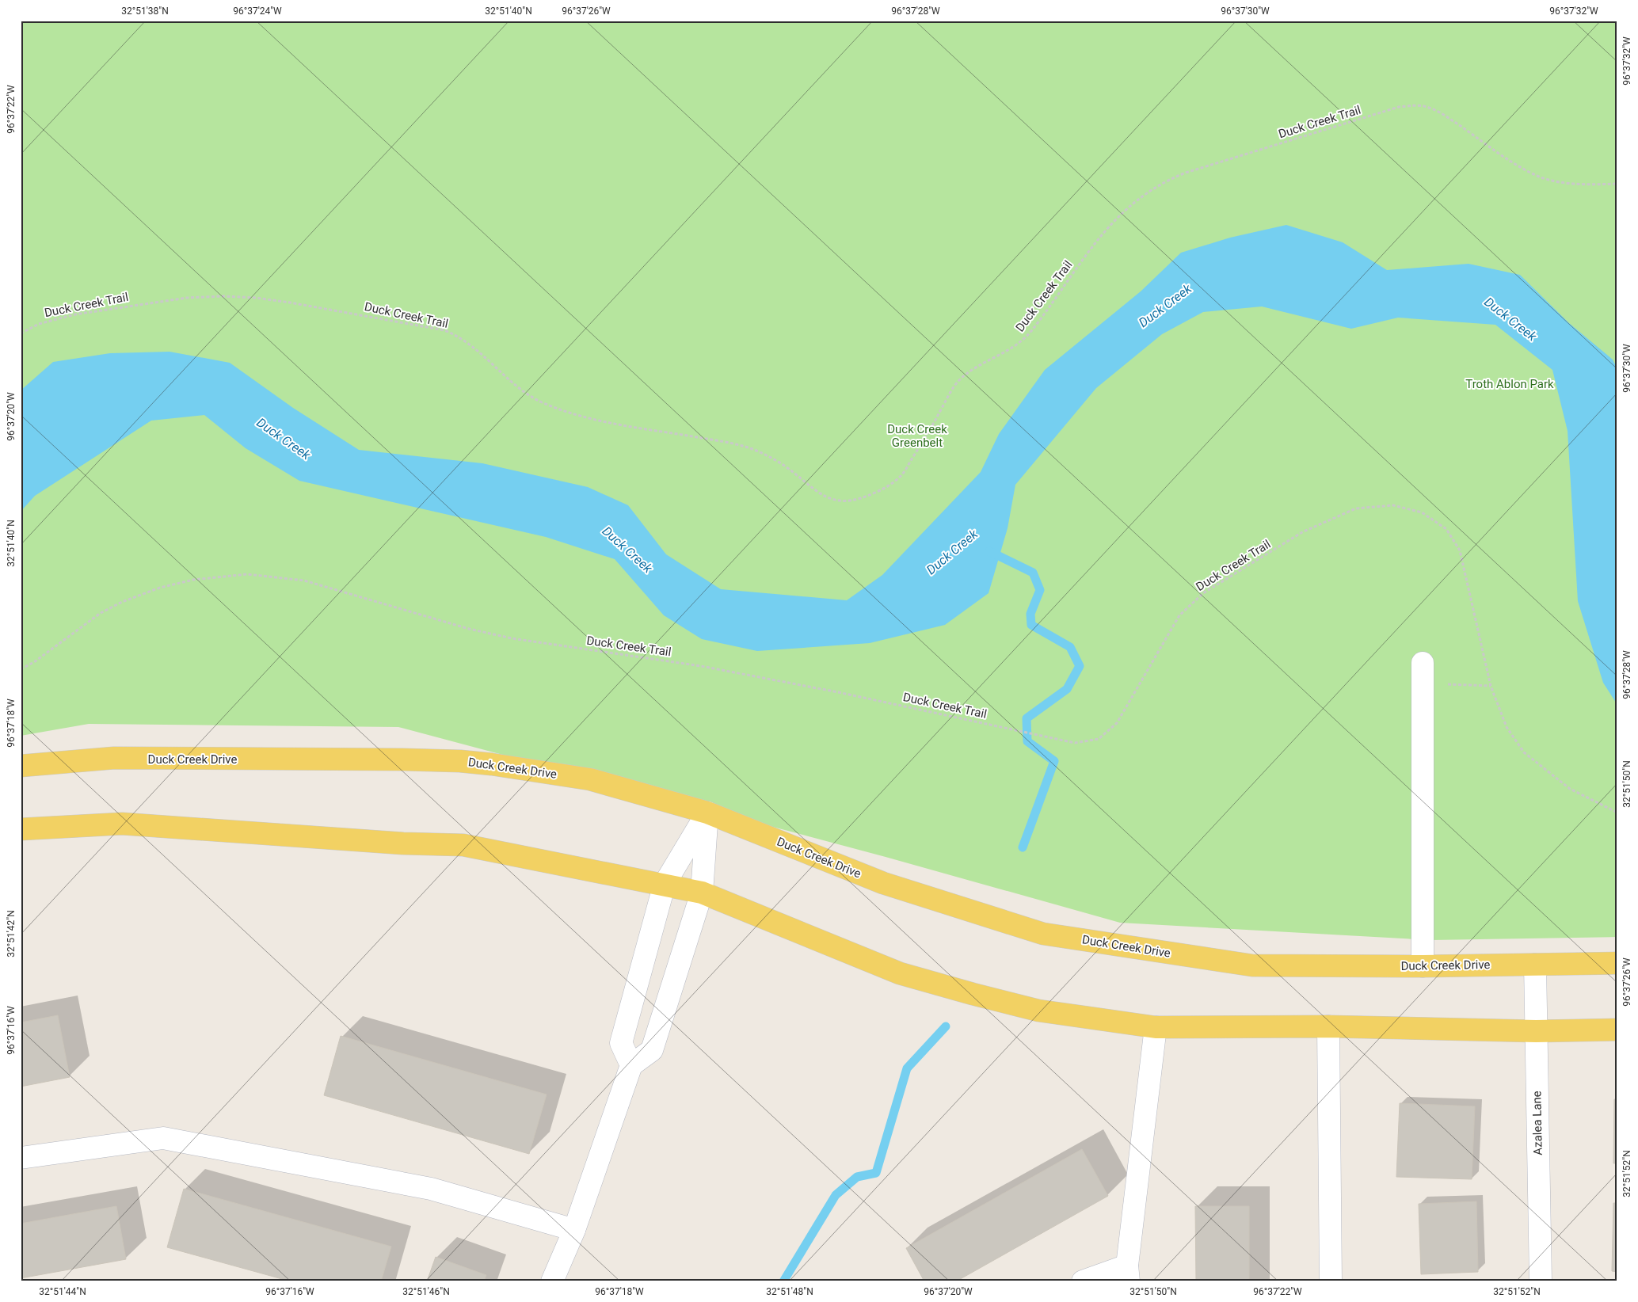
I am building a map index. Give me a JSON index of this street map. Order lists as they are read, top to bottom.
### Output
{
  "streets": {
    "main road": ["Duck Creek Drive"],
    "street": ["Azalea Lane"],
    "path": ["Duck Creek Trail"]
  },
  "crossings": [
    ["Duck Creek Drive", "Azalea Lane"]
  ],
  "water": ["Duck Creek"],
  "parks": ["Troth Ablon Park", "Duck Creek Greenbelt"],
  "coordinates": [
    "32°51'38\"N",
    "96°37'24\"W",
    "32°51'40\"N",
    "96°37'26\"W",
    "96°37'28\"W",
    "96°37'30\"W",
    "96°37'32\"W",
    "96°37'22\"W",
    "96°37'20\"W",
    "96°37'18\"W",
    "32°51'50\"N",
    "32°51'42\"N",
    "96°37'16\"W",
    "32°51'52\"N",
    "32°51'44\"N",
    "32°51'46\"N",
    "32°51'48\"N"
  ]
}
